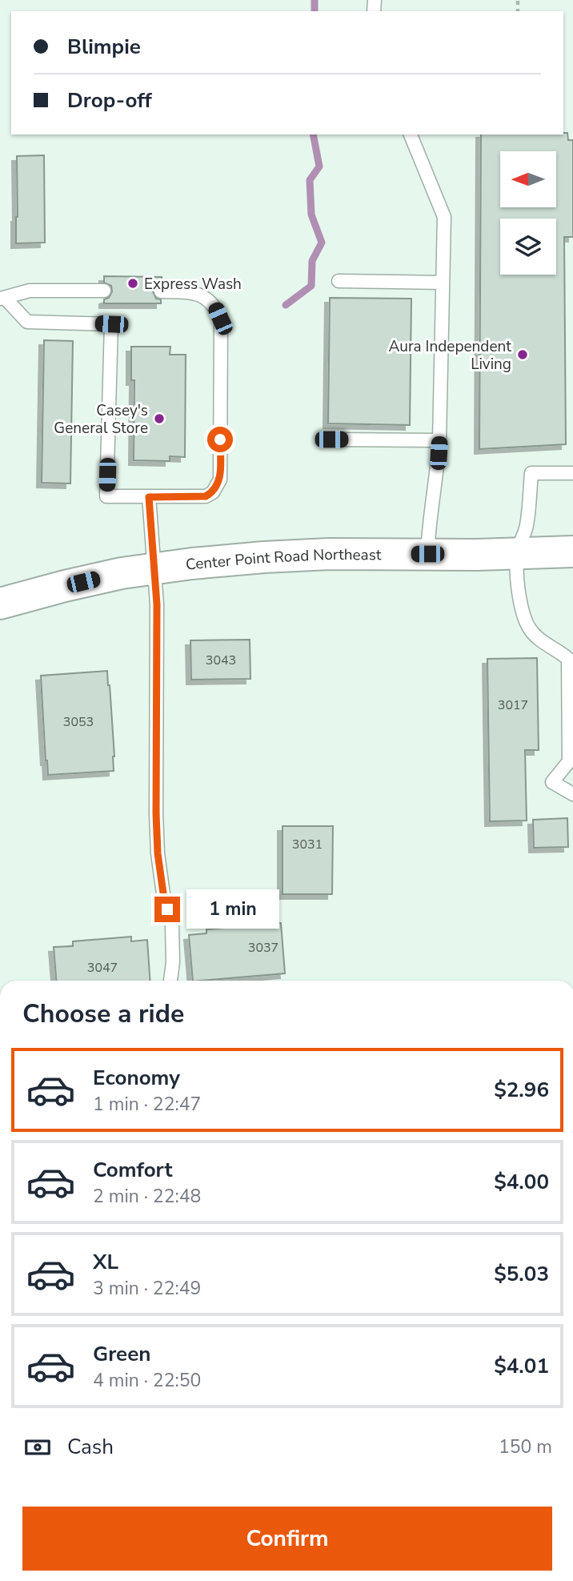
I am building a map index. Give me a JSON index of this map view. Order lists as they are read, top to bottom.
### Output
{
  "streets": {
    "main road": ["Center Point Road Northeast"]
  },
  "places": ["Express Wash", "Aura Independent Living", "Casey's General Store"],
  "house_numbers": [
    "3043",
    "3017",
    "3053",
    "3031",
    "3037",
    "3047"
  ],
  "north": "left",
  "page": {
    "banner": ["Blimpie", "Drop-off"],
    "bubble": "1 min",
    "heading": "Choose a ride",
    "list": [
      {
        "name": "Economy",
        "note": "1 min · 22:47",
        "value": "$2.96"
      },
      {
        "name": "Comfort",
        "note": "2 min · 22:48",
        "value": "$4.00"
      },
      {
        "name": "XL",
        "note": "3 min · 22:49",
        "value": "$5.03"
      },
      {
        "name": "Green",
        "note": "4 min · 22:50",
        "value": "$4.01"
      }
    ],
    "pay": ["Cash", "150 m"],
    "buttons": "Confirm"
  }
}
